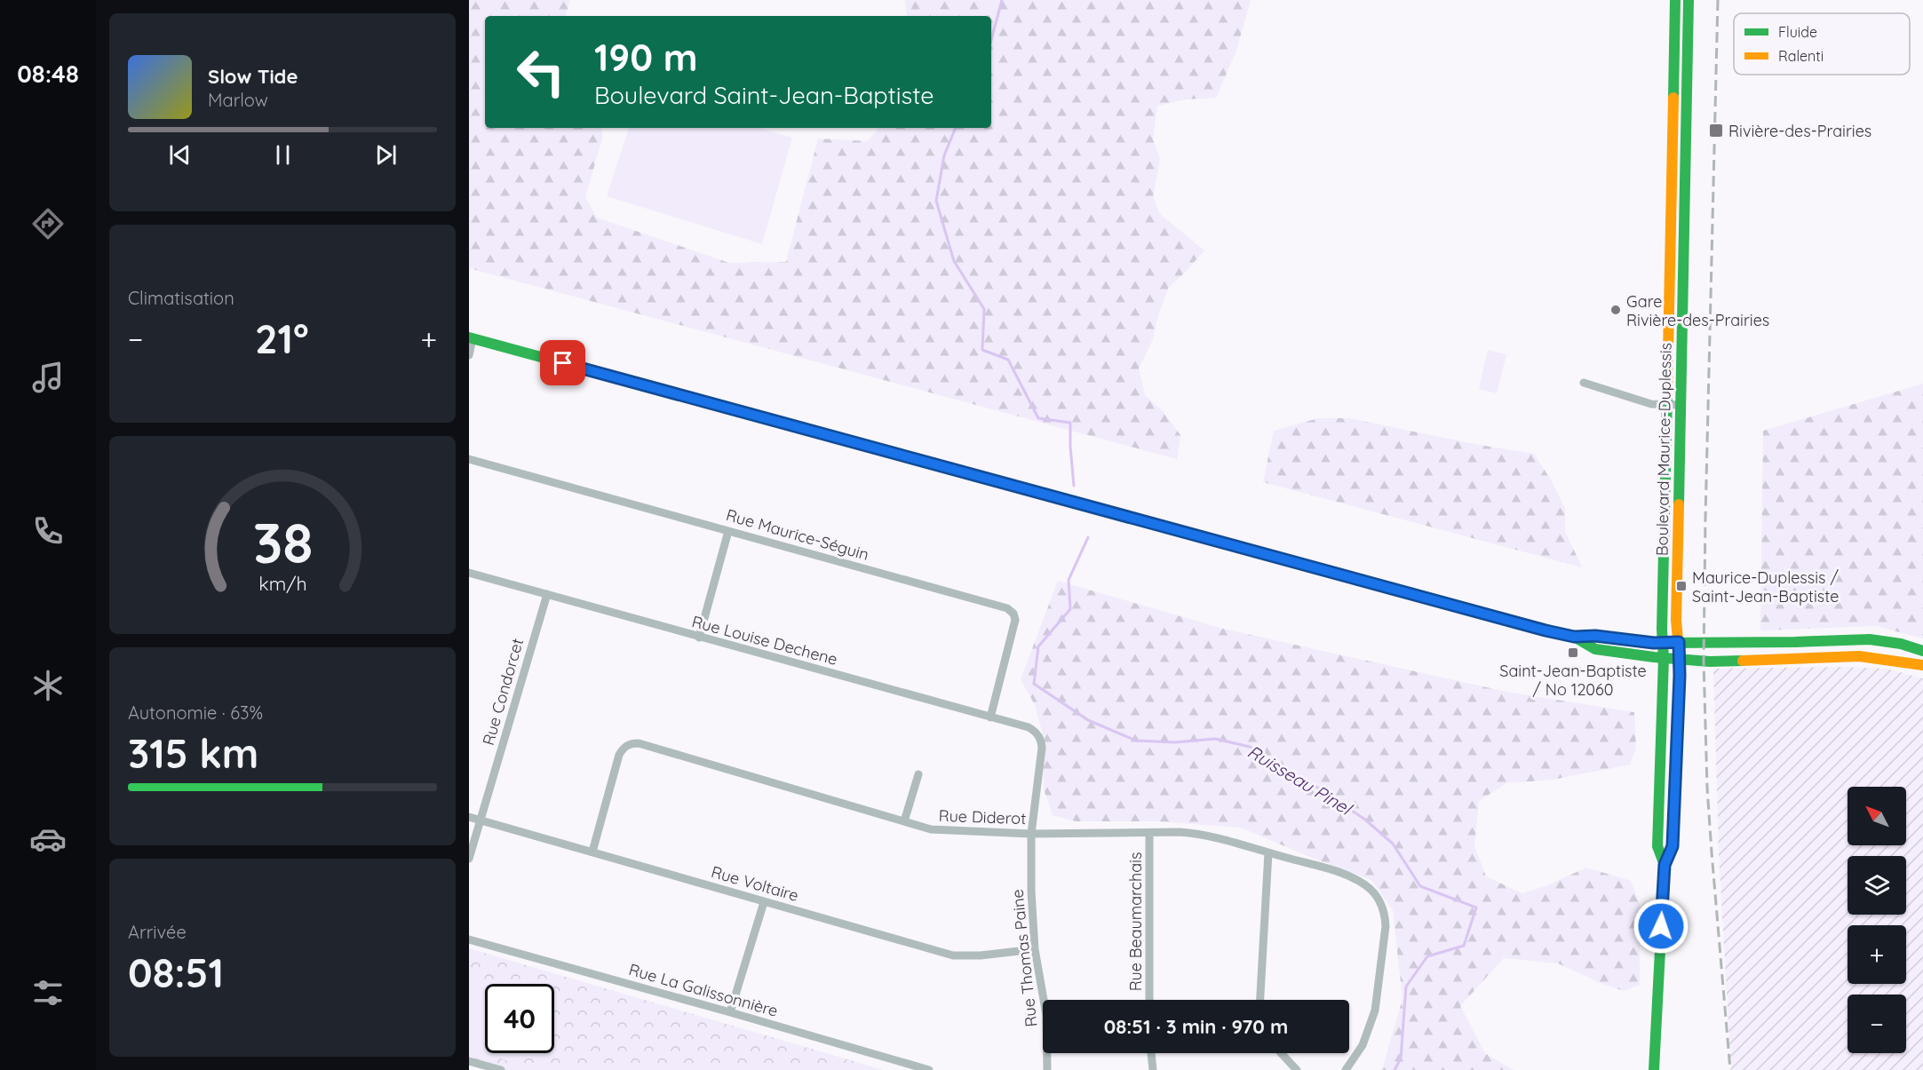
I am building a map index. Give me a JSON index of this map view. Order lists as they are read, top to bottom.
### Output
{
  "streets": {
    "street": [
      "Boulevard Maurice-Duplessis",
      "Rue Maurice-Séguin",
      "Rue Louise Dechene",
      "Rue Condorcet",
      "Rue Diderot",
      "Rue Voltaire",
      "Rue Beaumarchais",
      "Rue Thomas Paine",
      "Rue La Galissonnière"
    ]
  },
  "crossings": [
    ["Rue Maurice-Séguin", "Rue Louise Dechene"],
    ["Rue Louise Dechene", "Rue Condorcet"],
    ["Rue Louise Dechene", "Rue Thomas Paine"],
    ["Rue Condorcet", "Rue Voltaire"],
    ["Rue Diderot", "Rue Voltaire"],
    ["Rue Diderot", "Rue Beaumarchais"],
    ["Rue Diderot", "Rue Thomas Paine"],
    ["Rue Voltaire", "Rue Thomas Paine"]
  ],
  "water": ["Ruisseau Pinel"],
  "places": {
    "transit": ["Rivière-des-Prairies", "Maurice-Duplessis / Saint-Jean-Baptiste", "Saint-Jean-Baptiste / No 12060"],
    "other": ["Gare Rivière-des-Prairies"]
  },
  "legend": ["Fluide", "Ralenti"],
  "north": "top left",
  "page": {
    "tabs": "08:48",
    "turn": ["190 m", "Boulevard Saint-Jean-Baptiste"],
    "song": ["Slow Tide", "Marlow"],
    "tile": [
      "Climatisation",
      ["Autonomie · 63%", "315 km"],
      ["Arrivée", "08:51"]
    ],
    "heat": ["−", "21°", "+"],
    "map_buttons": ["+", "−"],
    "limit": "40",
    "trip": "08:51 · 3 min · 970 m",
    "gauge": ["38", "km/h"]
  }
}
